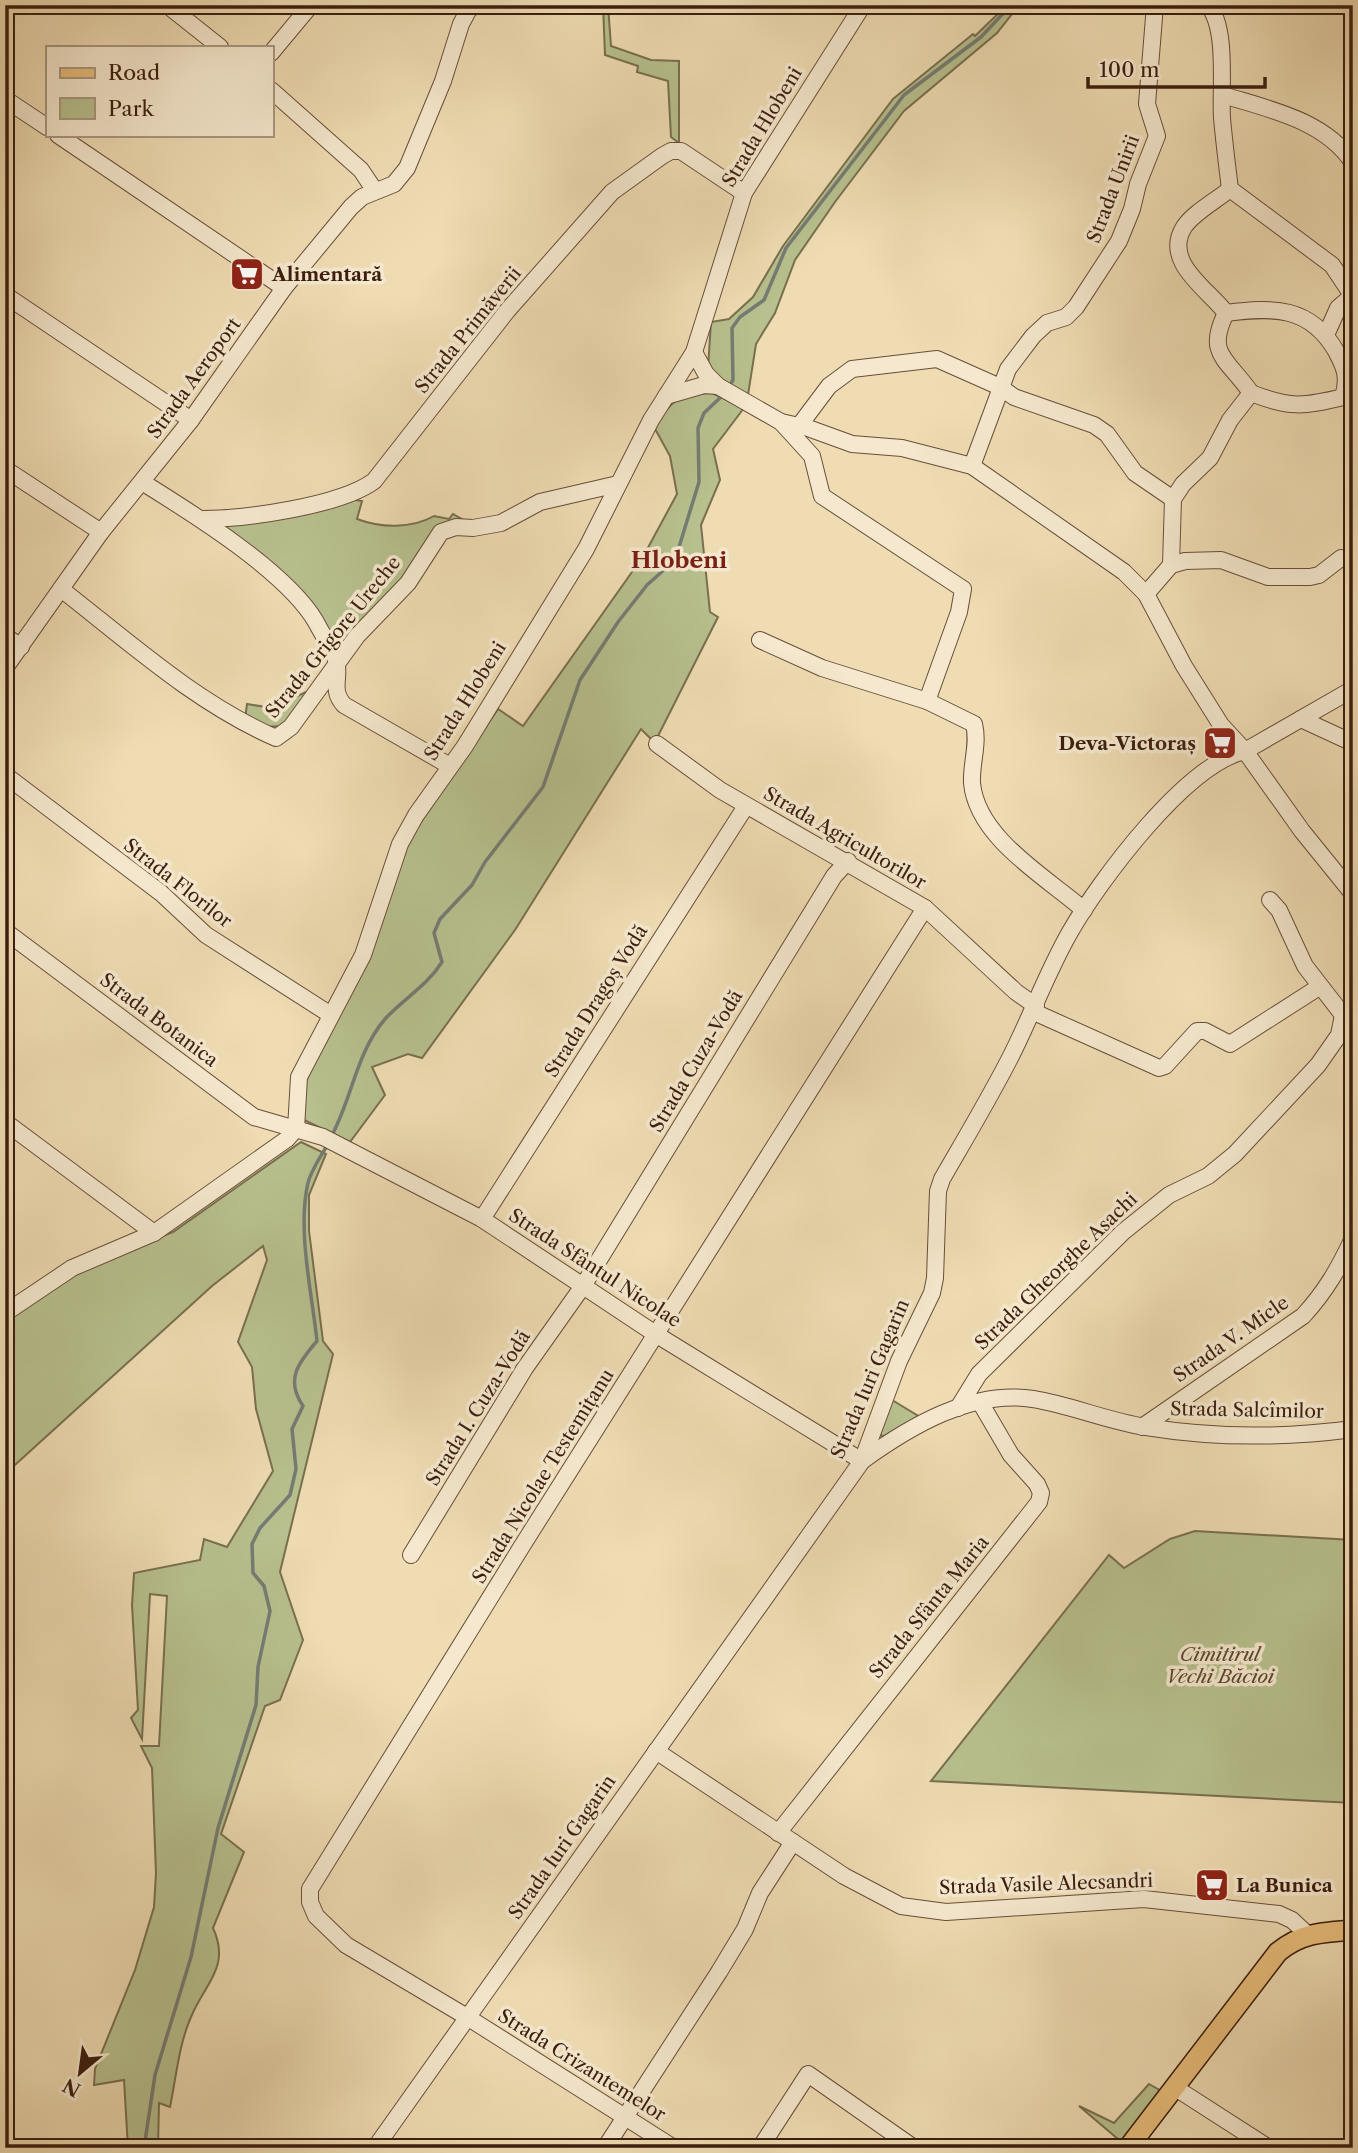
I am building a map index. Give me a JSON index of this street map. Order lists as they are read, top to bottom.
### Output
{
  "streets": {
    "street": [
      "Strada Hlobeni",
      "Strada Unirii",
      "Strada Primăverii",
      "Strada Aeroport",
      "Strada Grigore Ureche",
      "Strada Agricultorilor",
      "Strada Florilor",
      "Strada Dragoș Vodă",
      "Strada Botanica",
      "Strada Cuza-Vodă",
      "Strada Sfântul Nicolae",
      "Strada Gheorghe Asachi",
      "Strada V. Micle",
      "Strada Iuri Gagarin",
      "Strada I. Cuza-Vodă",
      "Strada Salcîmilor",
      "Strada Nicolae Testemițanu",
      "Strada Sfânta Maria",
      "Strada Vasile Alecsandri",
      "Strada Crizantemelor"
    ]
  },
  "crossings": [
    ["Strada Hlobeni", "Strada Primăverii"],
    ["Strada Hlobeni", "Strada Grigore Ureche"],
    ["Strada Hlobeni", "Strada Florilor"],
    ["Strada Hlobeni", "Strada Botanica"],
    ["Strada Hlobeni", "Strada Sfântul Nicolae"],
    ["Strada Aeroport", "Strada Grigore Ureche"],
    ["Strada Agricultorilor", "Strada Dragoș Vodă"],
    ["Strada Agricultorilor", "Strada Cuza-Vodă"],
    ["Strada Agricultorilor", "Strada Iuri Gagarin"],
    ["Strada Agricultorilor", "Strada Nicolae Testemițanu"],
    ["Strada Dragoș Vodă", "Strada Sfântul Nicolae"],
    ["Strada Botanica", "Strada Sfântul Nicolae"],
    ["Strada Cuza-Vodă", "Strada Sfântul Nicolae"],
    ["Strada Cuza-Vodă", "Strada I. Cuza-Vodă"],
    ["Strada Sfântul Nicolae", "Strada Iuri Gagarin"],
    ["Strada Sfântul Nicolae", "Strada I. Cuza-Vodă"],
    ["Strada Sfântul Nicolae", "Strada Nicolae Testemițanu"],
    ["Strada V. Micle", "Strada Salcîmilor"],
    ["Strada Iuri Gagarin", "Strada Nicolae Testemițanu"],
    ["Strada Iuri Gagarin", "Strada Vasile Alecsandri"],
    ["Strada Iuri Gagarin", "Strada Crizantemelor"],
    ["Strada Salcîmilor", "Strada Sfânta Maria"],
    ["Strada Nicolae Testemițanu", "Strada Crizantemelor"],
    ["Strada Sfânta Maria", "Strada Vasile Alecsandri"]
  ],
  "districts": ["Hlobeni"],
  "parks": ["Cimitirul Vechi Băcioi"],
  "places": {
    "supermarket": ["Alimentară", "Deva-Victoraș", "La Bunica"]
  },
  "legend": ["Road", "Park"],
  "scale_bar": "100 m",
  "north": "bottom left"
}
